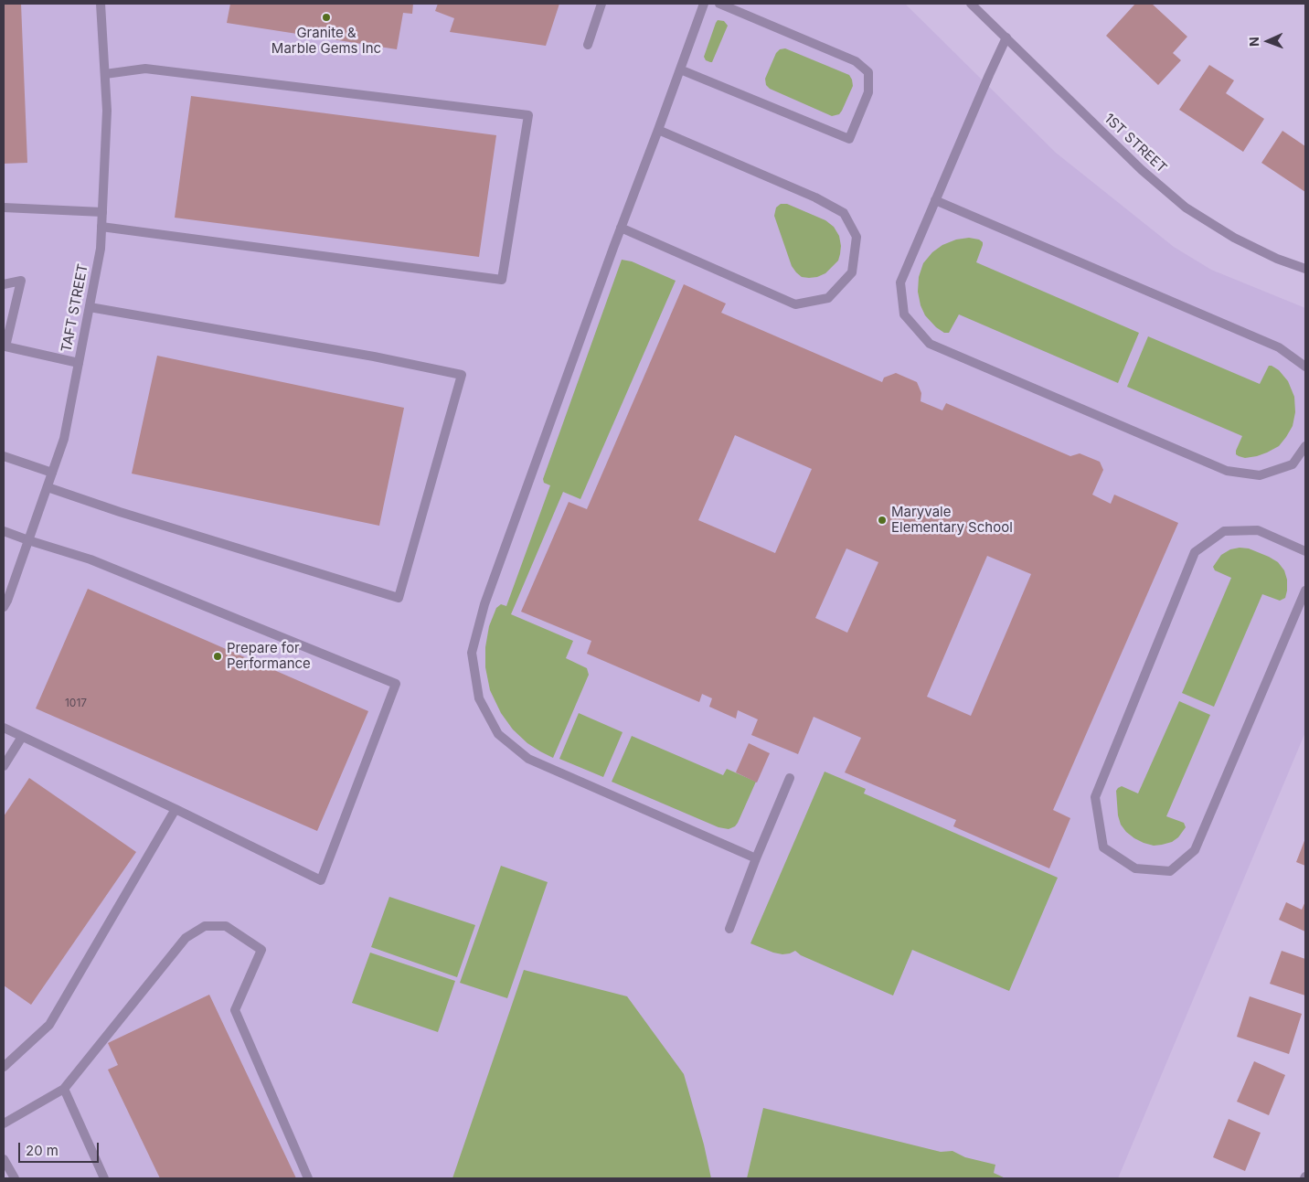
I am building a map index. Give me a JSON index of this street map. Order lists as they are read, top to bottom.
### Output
{
  "streets": {
    "street": ["1ST STREET", "TAFT STREET"]
  },
  "places": ["Granite & Marble Gems Inc", "Maryvale Elementary School", "Prepare for Performance"],
  "house_numbers": ["1017"],
  "scale_bar": "20 m",
  "north": "left"
}
